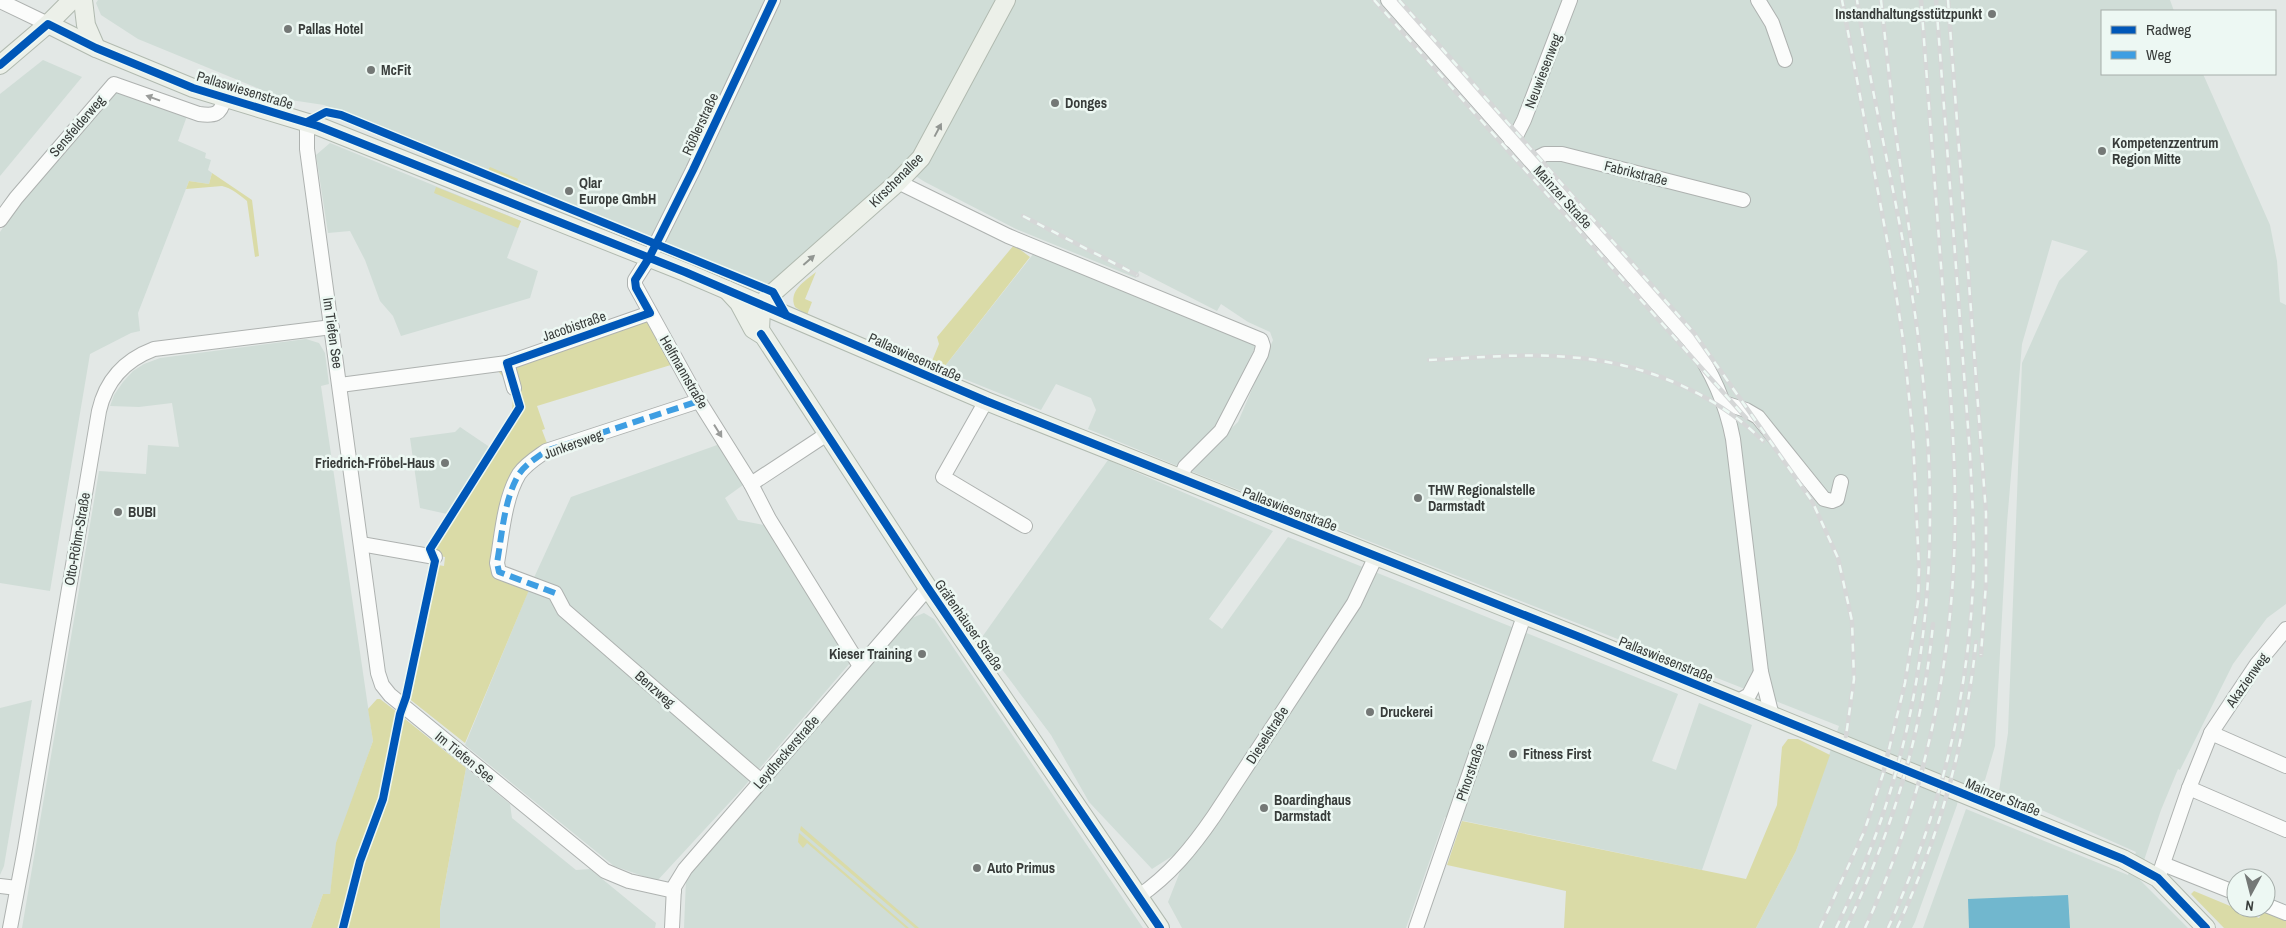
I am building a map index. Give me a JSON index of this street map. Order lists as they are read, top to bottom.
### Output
{
  "streets": {
    "main road": [
      "Pallaswiesenstraße",
      "Kirschenallee",
      "Mainzer Straße",
      "Gräfenhäuser Straße"
    ],
    "street": [
      "Neuwiesenweg",
      "Rößlerstraße",
      "Sensfelderweg",
      "Fabrikstraße",
      "Jacobistraße",
      "Im Tiefen See",
      "Helfmannstraße",
      "Junkersweg",
      "Otto-Röhm-Straße",
      "Akazienweg",
      "Benzweg",
      "Dieselstraße",
      "Leydheckerstraße",
      "Pfnorstraße"
    ]
  },
  "crossings": [
    ["Neuwiesenweg", "Mainzer Straße"],
    ["Pallaswiesenstraße", "Rößlerstraße"],
    ["Pallaswiesenstraße", "Sensfelderweg"],
    ["Pallaswiesenstraße", "Kirschenallee"],
    ["Pallaswiesenstraße", "Mainzer Straße"],
    ["Pallaswiesenstraße", "Im Tiefen See"],
    ["Pallaswiesenstraße", "Helfmannstraße"],
    ["Pallaswiesenstraße", "Gräfenhäuser Straße"],
    ["Pallaswiesenstraße", "Dieselstraße"],
    ["Pallaswiesenstraße", "Pfnorstraße"],
    ["Rößlerstraße", "Helfmannstraße"],
    ["Fabrikstraße", "Mainzer Straße"],
    ["Mainzer Straße", "Akazienweg"],
    ["Jacobistraße", "Im Tiefen See"],
    ["Jacobistraße", "Helfmannstraße"],
    ["Im Tiefen See", "Otto-Röhm-Straße"],
    ["Im Tiefen See", "Leydheckerstraße"],
    ["Helfmannstraße", "Junkersweg"],
    ["Helfmannstraße", "Leydheckerstraße"],
    ["Junkersweg", "Benzweg"],
    ["Gräfenhäuser Straße", "Dieselstraße"],
    ["Gräfenhäuser Straße", "Leydheckerstraße"],
    ["Benzweg", "Leydheckerstraße"]
  ],
  "one_way": ["Sensfelderweg", "Kirschenallee"],
  "places": [
    "Instandhaltungsstützpunkt",
    "Pallas Hotel",
    "McFit",
    "Donges",
    "Kompetenzzentrum Region Mitte",
    "Qlar Europe GmbH",
    "Friedrich-Fröbel-Haus",
    "THW Regionalstelle Darmstadt",
    "BUBI",
    "Kieser Training",
    "Druckerei",
    "Fitness First",
    "Boardinghaus Darmstadt",
    "Auto Primus"
  ],
  "legend": ["Radweg", "Weg"],
  "north": "bottom"
}
